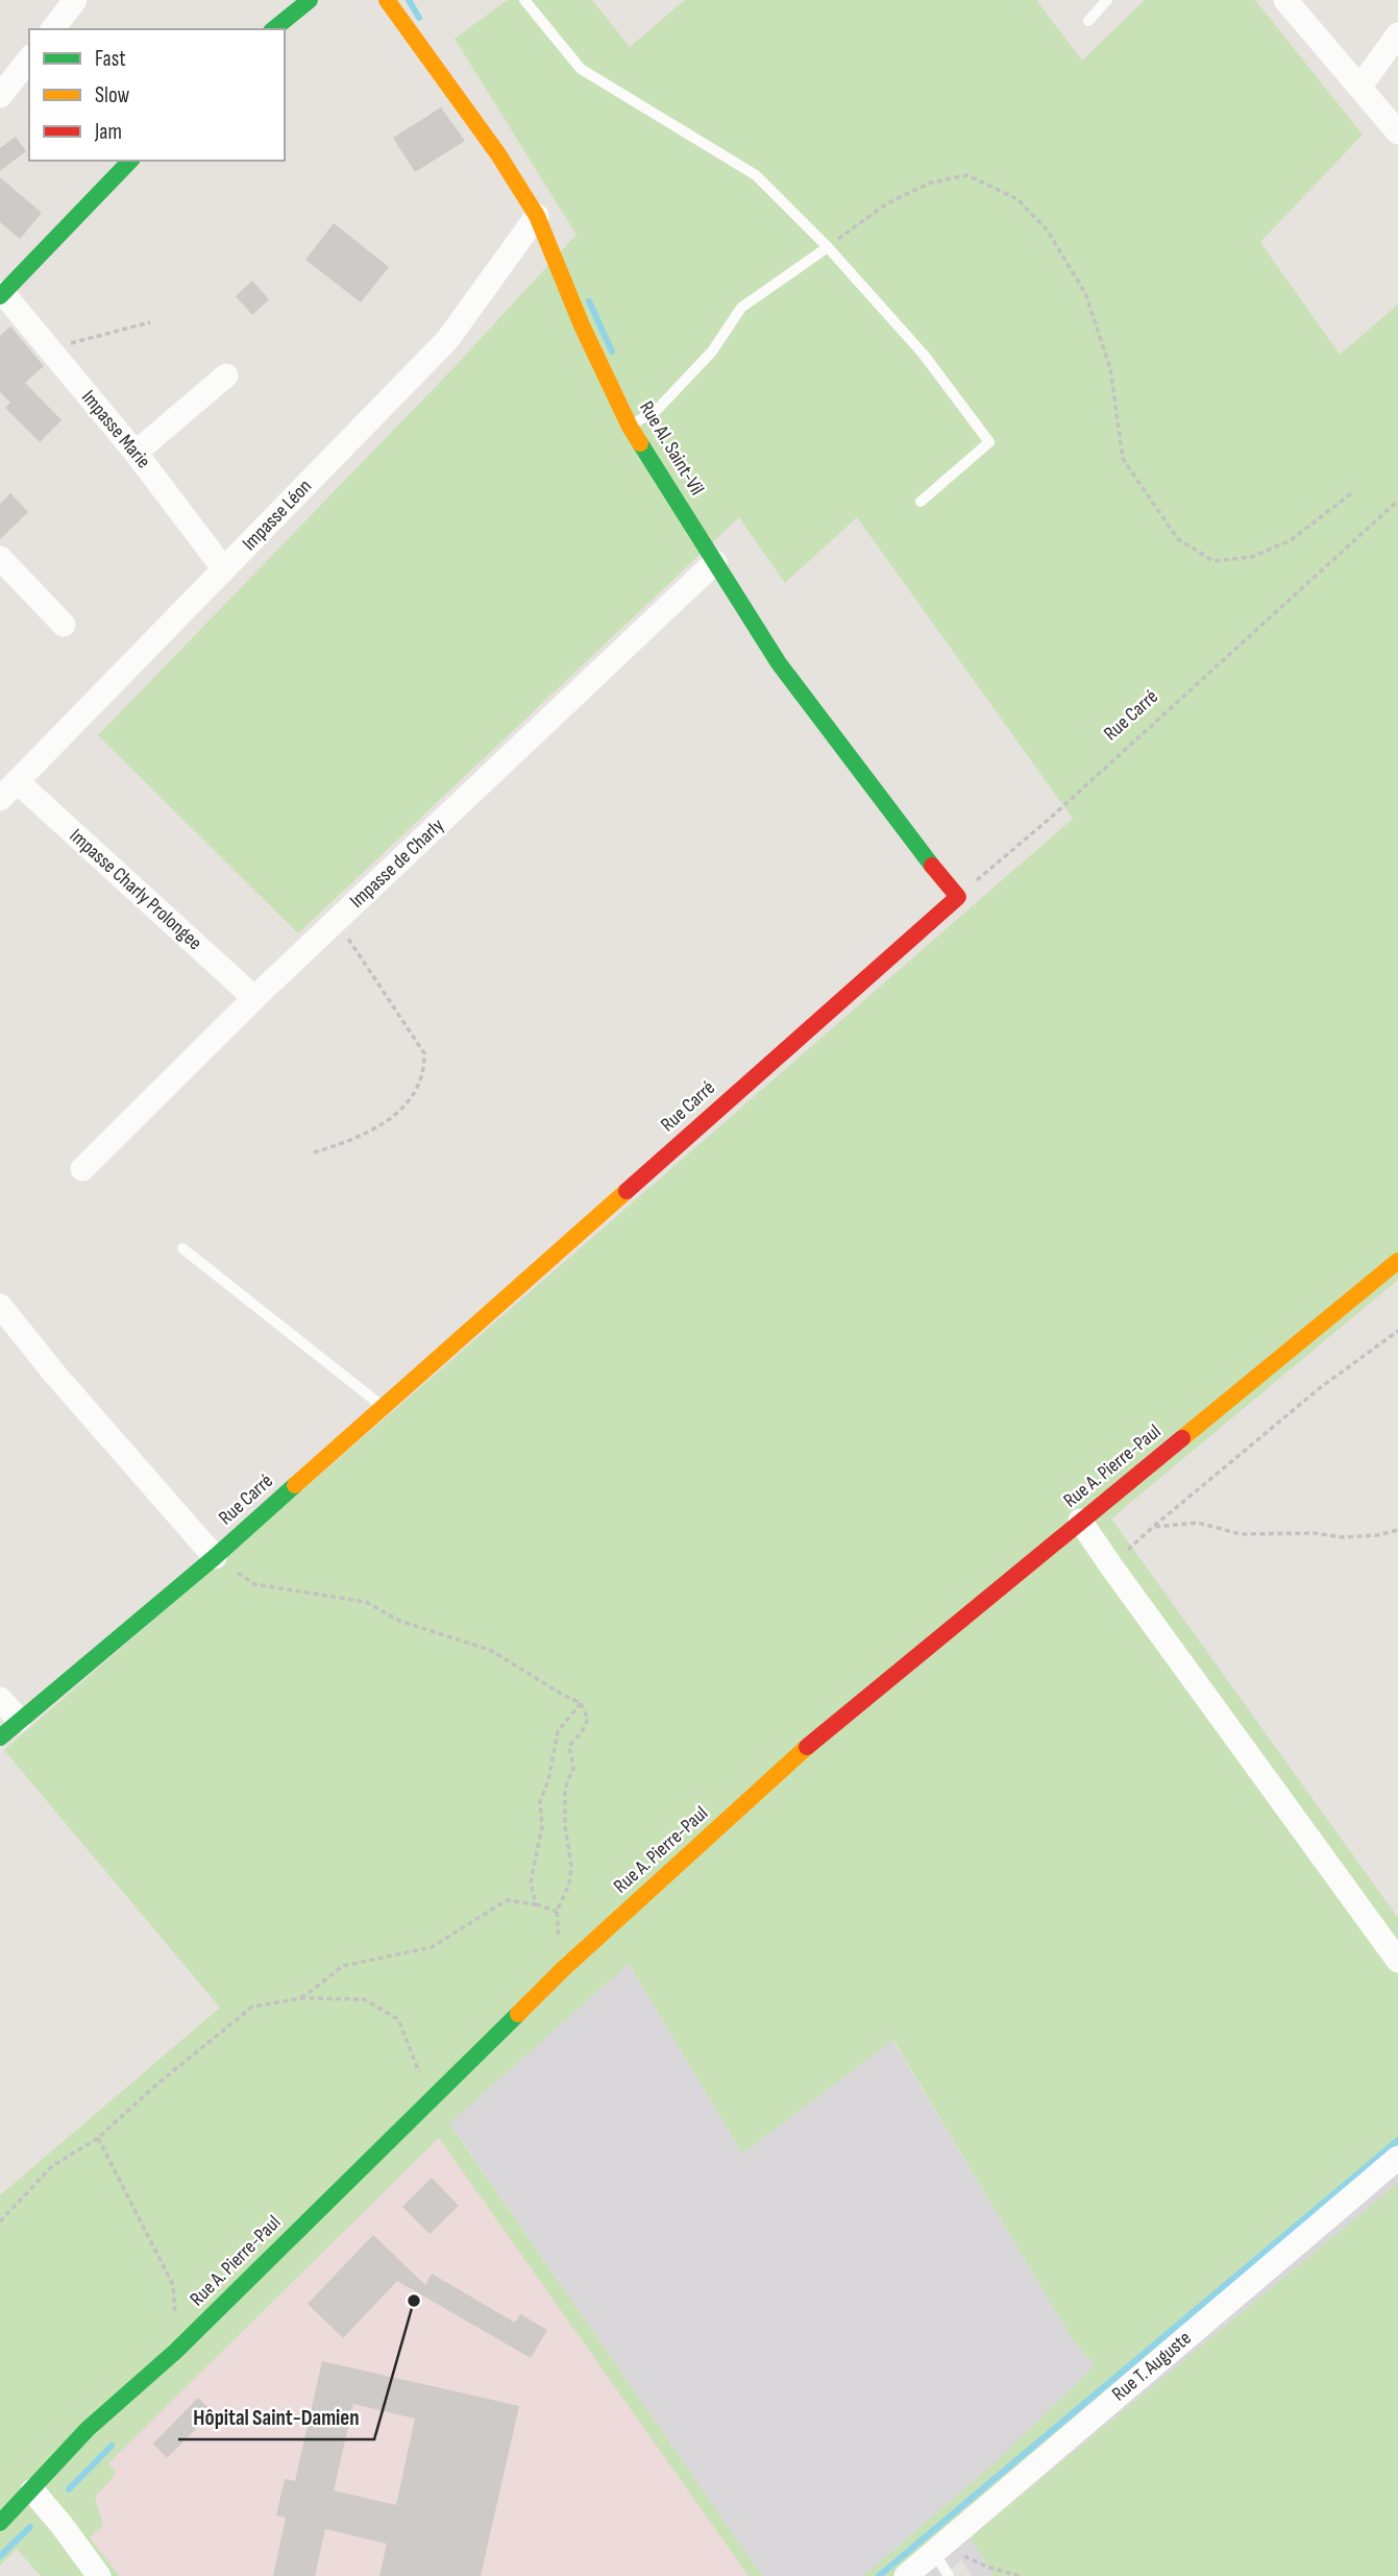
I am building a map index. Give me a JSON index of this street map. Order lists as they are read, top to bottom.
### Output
{
  "streets": {
    "street": [
      "Impasse Marie",
      "Rue Al. Saint-Vil",
      "Impasse Léon",
      "Rue Carré",
      "Impasse de Charly",
      "Impasse Charly Prolongee",
      "Rue A. Pierre-Paul",
      "Rue T. Auguste"
    ]
  },
  "crossings": [
    ["Impasse Marie", "Impasse Léon"],
    ["Rue Al. Saint-Vil", "Impasse Léon"],
    ["Rue Al. Saint-Vil", "Rue Carré"],
    ["Rue Al. Saint-Vil", "Impasse de Charly"],
    ["Impasse Léon", "Impasse Charly Prolongee"],
    ["Impasse de Charly", "Impasse Charly Prolongee"]
  ],
  "places": ["Hôpital Saint-Damien"],
  "legend": ["Fast", "Slow", "Jam"]
}
